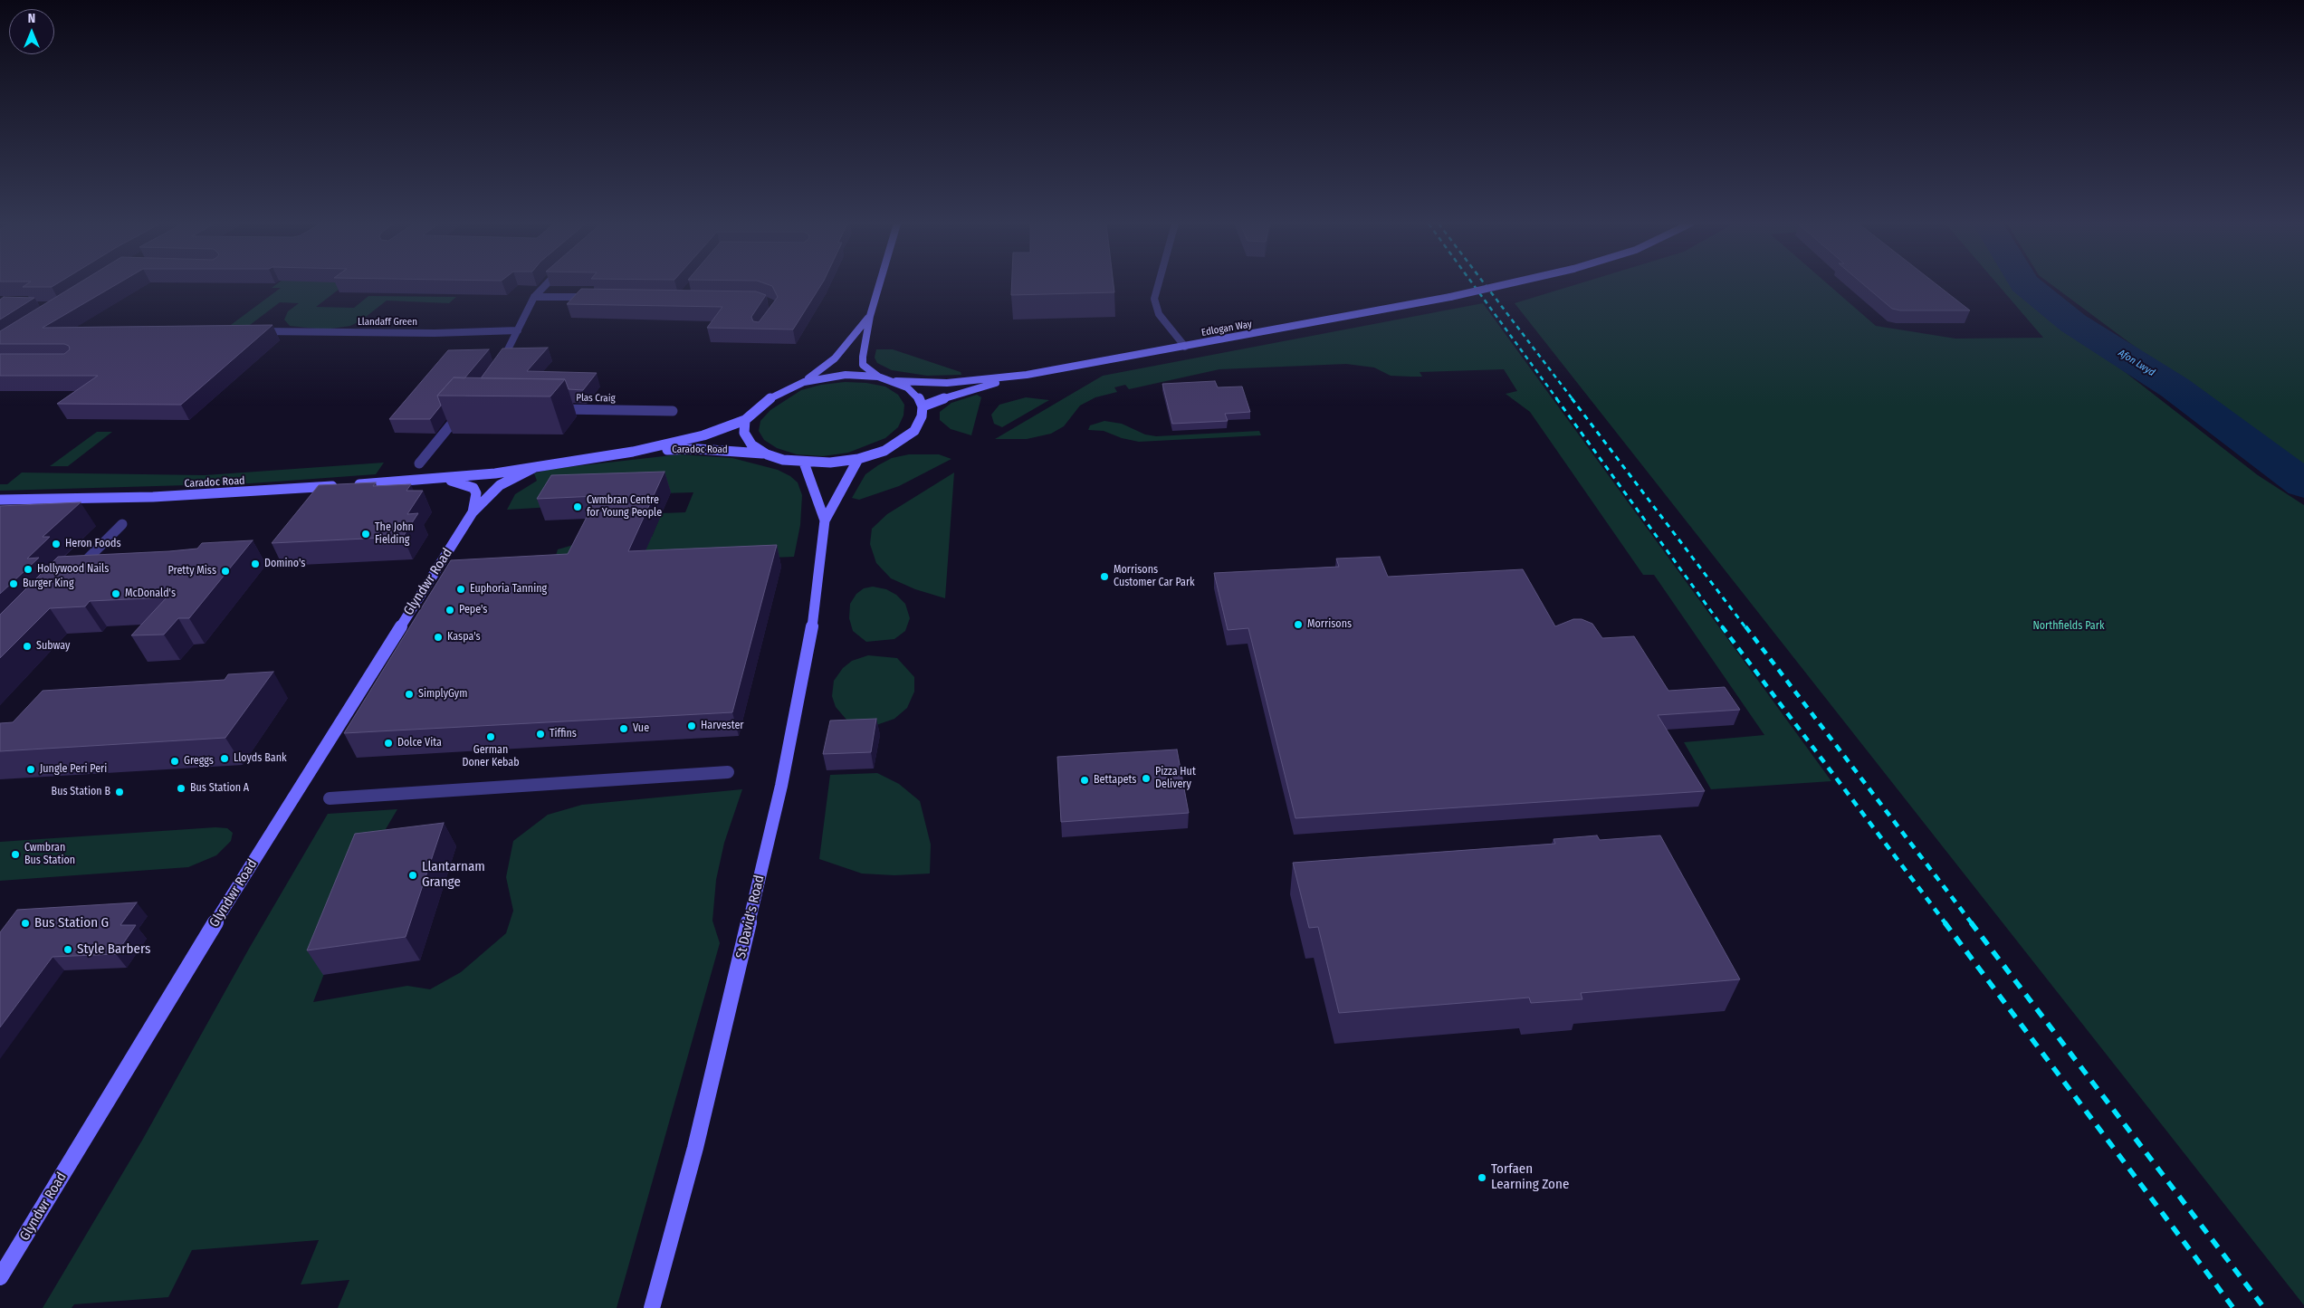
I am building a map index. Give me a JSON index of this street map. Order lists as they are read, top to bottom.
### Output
{
  "streets": {
    "street": [
      "Llandaff Green",
      "Edlogan Way",
      "Plas Craig",
      "Caradoc Road",
      "Glyndwr Road",
      "St David's Road"
    ]
  },
  "crossings": [
    ["Caradoc Road", "Glyndwr Road"]
  ],
  "water": ["Afon Lwyd"],
  "parks": ["Northfields Park"],
  "places": [
    "Cwmbran Centre for Young People",
    "The John Fielding",
    "Heron Foods",
    "Domino's",
    "Hollywood Nails",
    "Pretty Miss",
    "Morrisons Customer Car Park",
    "Burger King",
    "Euphoria Tanning",
    "McDonald's",
    "Pepe's",
    "Morrisons",
    "Kaspa's",
    "Subway",
    "SimplyGym",
    "Harvester",
    "Vue",
    "Tiffins",
    "German Doner Kebab",
    "Dolce Vita",
    "Lloyds Bank",
    "Greggs",
    "Jungle Peri Peri",
    "Pizza Hut Delivery",
    "Bettapets",
    "Bus Station A",
    "Bus Station B",
    "Cwmbran Bus Station",
    "Llantarnam Grange",
    "Bus Station G",
    "Style Barbers",
    "Torfaen Learning Zone"
  ],
  "north": "top"
}
